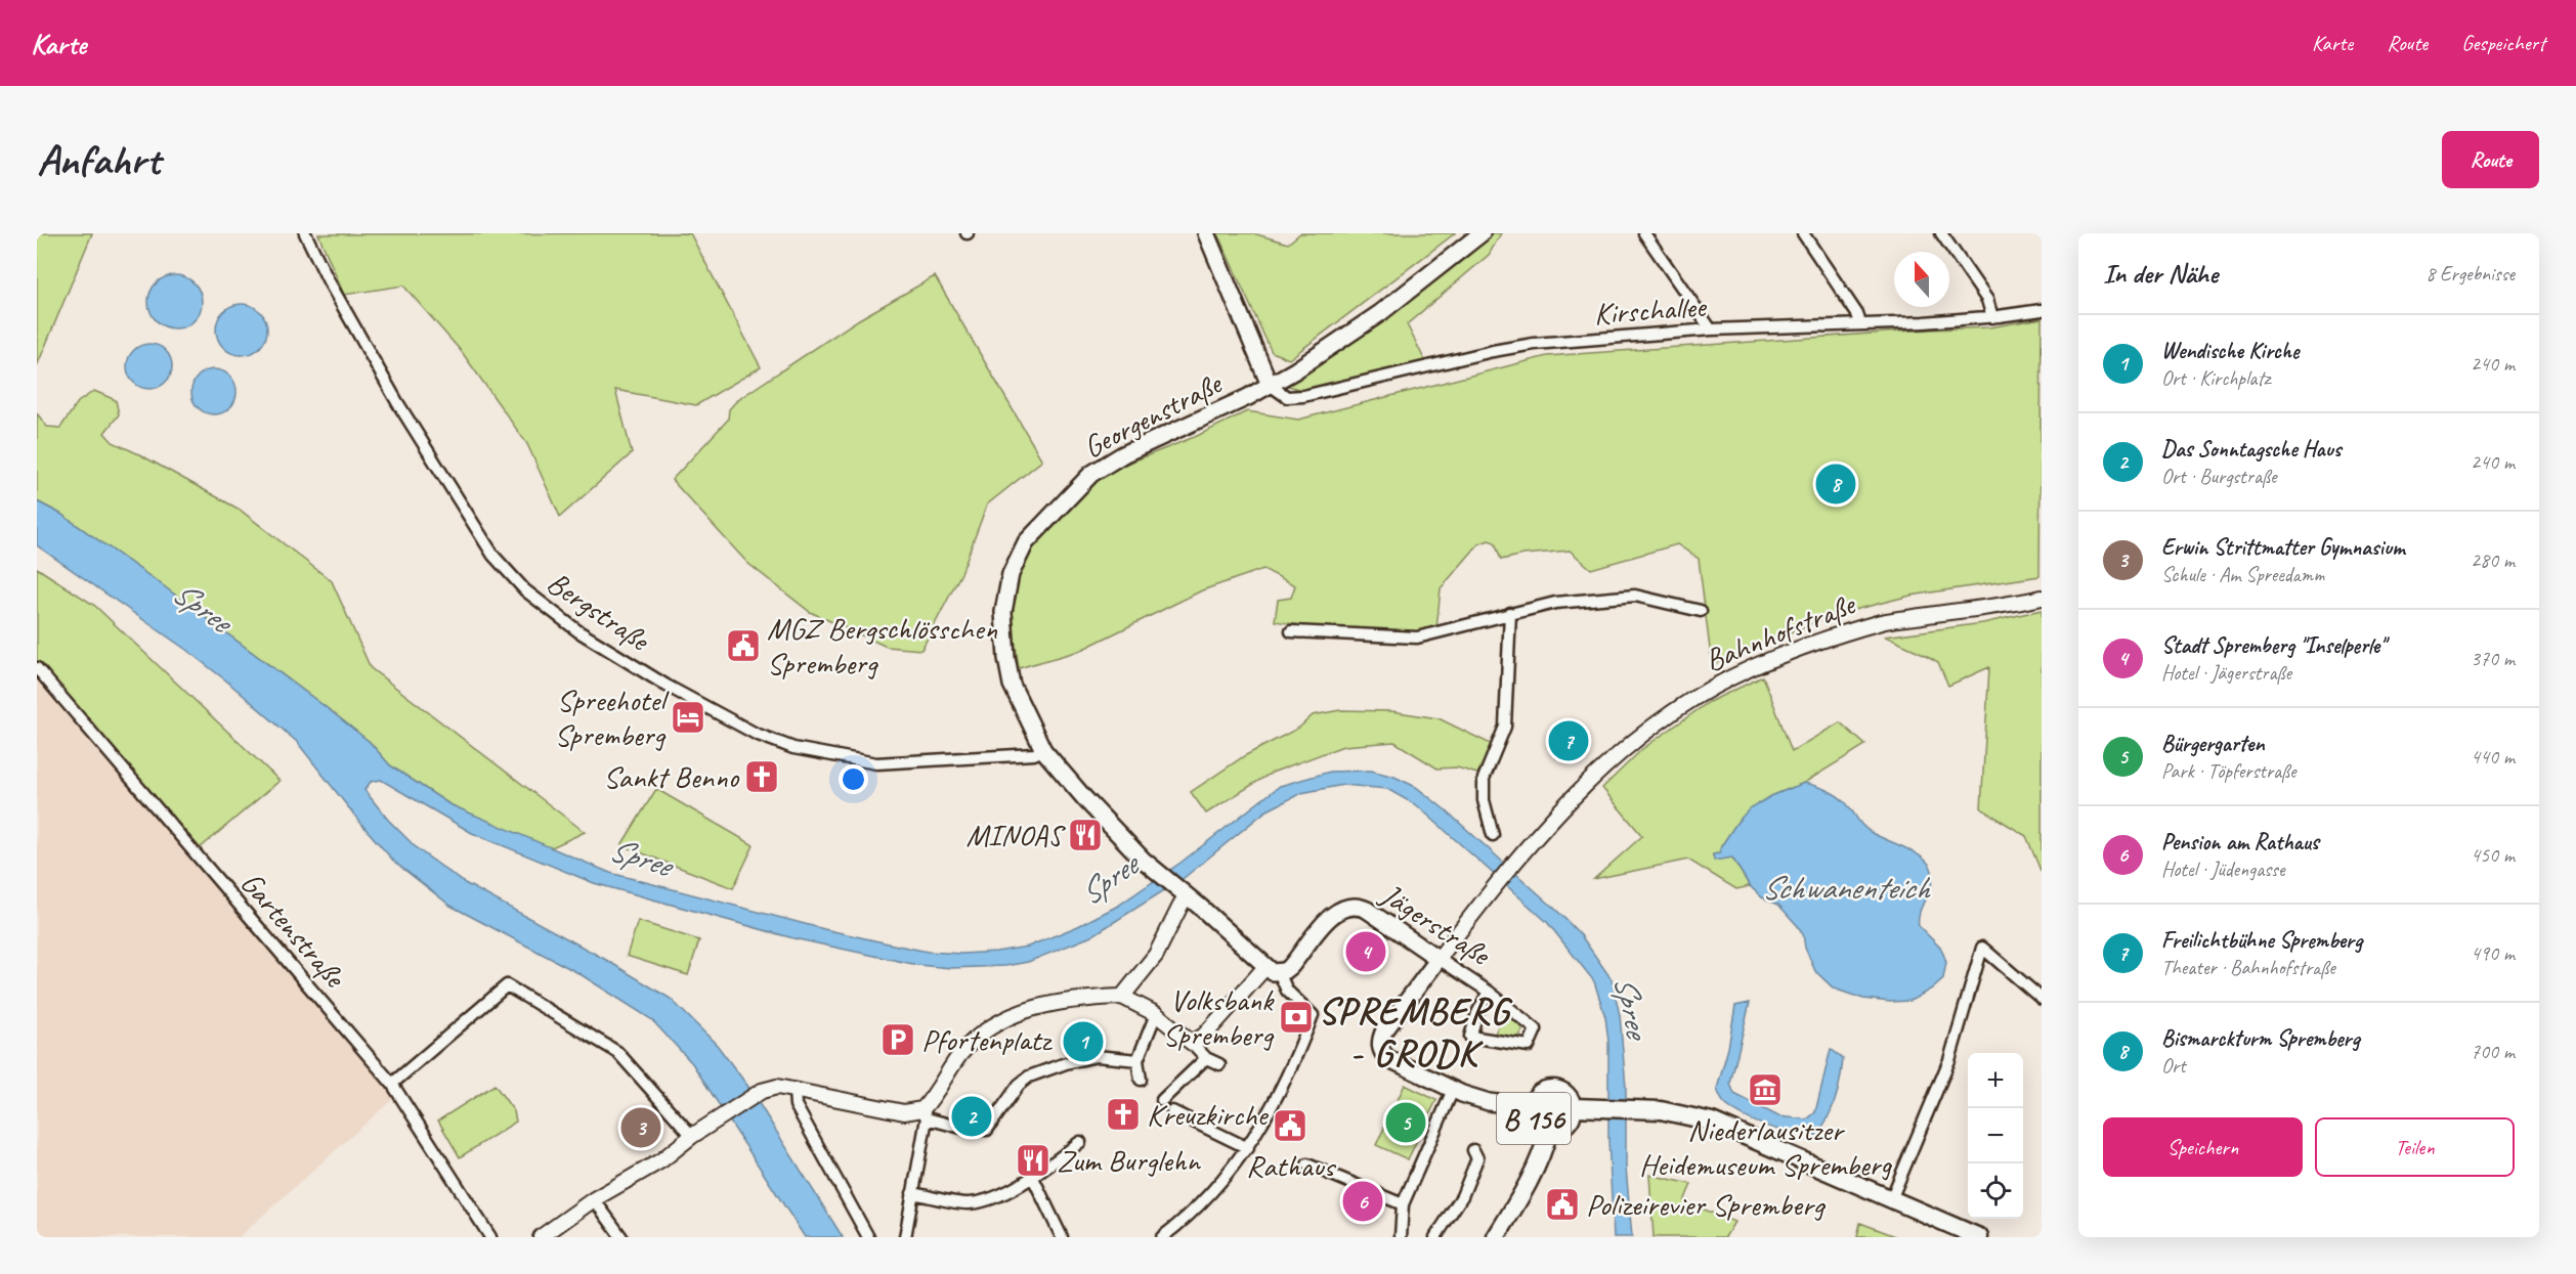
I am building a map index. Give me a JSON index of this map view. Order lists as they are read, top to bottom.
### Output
{
  "streets": {
    "main road": [
      "Georgenstraße",
      "Bahnhofstraße",
      "Jägerstraße",
      "B 156"
    ],
    "street": ["Kirschallee", "Bergstraße", "Gartenstraße"]
  },
  "crossings": [
    ["Kirschallee", "Georgenstraße"],
    ["Georgenstraße", "Bergstraße"],
    ["Georgenstraße", "Jägerstraße"],
    ["Bahnhofstraße", "Jägerstraße"]
  ],
  "districts": ["SPREMBERG - GRODK"],
  "water": ["Spree", "Schwanenteich"],
  "places": {
    "public building": ["MGZ Bergschlösschen Spremberg", "Rathaus", "Polizeirevier Spremberg"],
    "hotel": ["Spreehotel Spremberg"],
    "church": ["Sankt Benno", "Kreuzkirche"],
    "restaurant": ["MINOAS", "Zum Burglehn"],
    "bank": ["Volksbank Spremberg"],
    "parking": ["Pfortenplatz"],
    "museum": ["Niederlausitzer Heidemuseum Spremberg"]
  },
  "north": "top",
  "page": {
    "header": "Karte",
    "nav": ["Karte", "Route", "Gespeichert"],
    "buttons": [
      "Route",
      ["Speichern", "Teilen"]
    ],
    "title": "Anfahrt",
    "heading": ["In der Nähe", "8 Ergebnisse"],
    "list": [
      {
        "mark": "1",
        "name": "Wendische Kirche",
        "note": "Ort · Kirchplatz",
        "value": "240 m"
      },
      {
        "mark": "2",
        "name": "Das Sonntagsche Haus",
        "note": "Ort · Burgstraße",
        "value": "240 m"
      },
      {
        "mark": "3",
        "name": "Erwin Strittmatter Gymnasium",
        "note": "Schule · Am Spreedamm",
        "value": "280 m"
      },
      {
        "mark": "4",
        "name": "Stadt Spremberg \"Inselperle\"",
        "note": "Hotel · Jägerstraße",
        "value": "370 m"
      },
      {
        "mark": "5",
        "name": "Bürgergarten",
        "note": "Park · Töpferstraße",
        "value": "440 m"
      },
      {
        "mark": "6",
        "name": "Pension am Rathaus",
        "note": "Hotel · Jüdengasse",
        "value": "450 m"
      },
      {
        "mark": "7",
        "name": "Freilichtbühne Spremberg",
        "note": "Theater · Bahnhofstraße",
        "value": "490 m"
      },
      {
        "mark": "8",
        "name": "Bismarckturm Spremberg",
        "note": "Ort",
        "value": "700 m"
      }
    ],
    "pins": [
      "8",
      "7",
      "4",
      "1",
      "2",
      "5",
      "3",
      "6"
    ],
    "map_buttons": ["+", "−"]
  }
}
